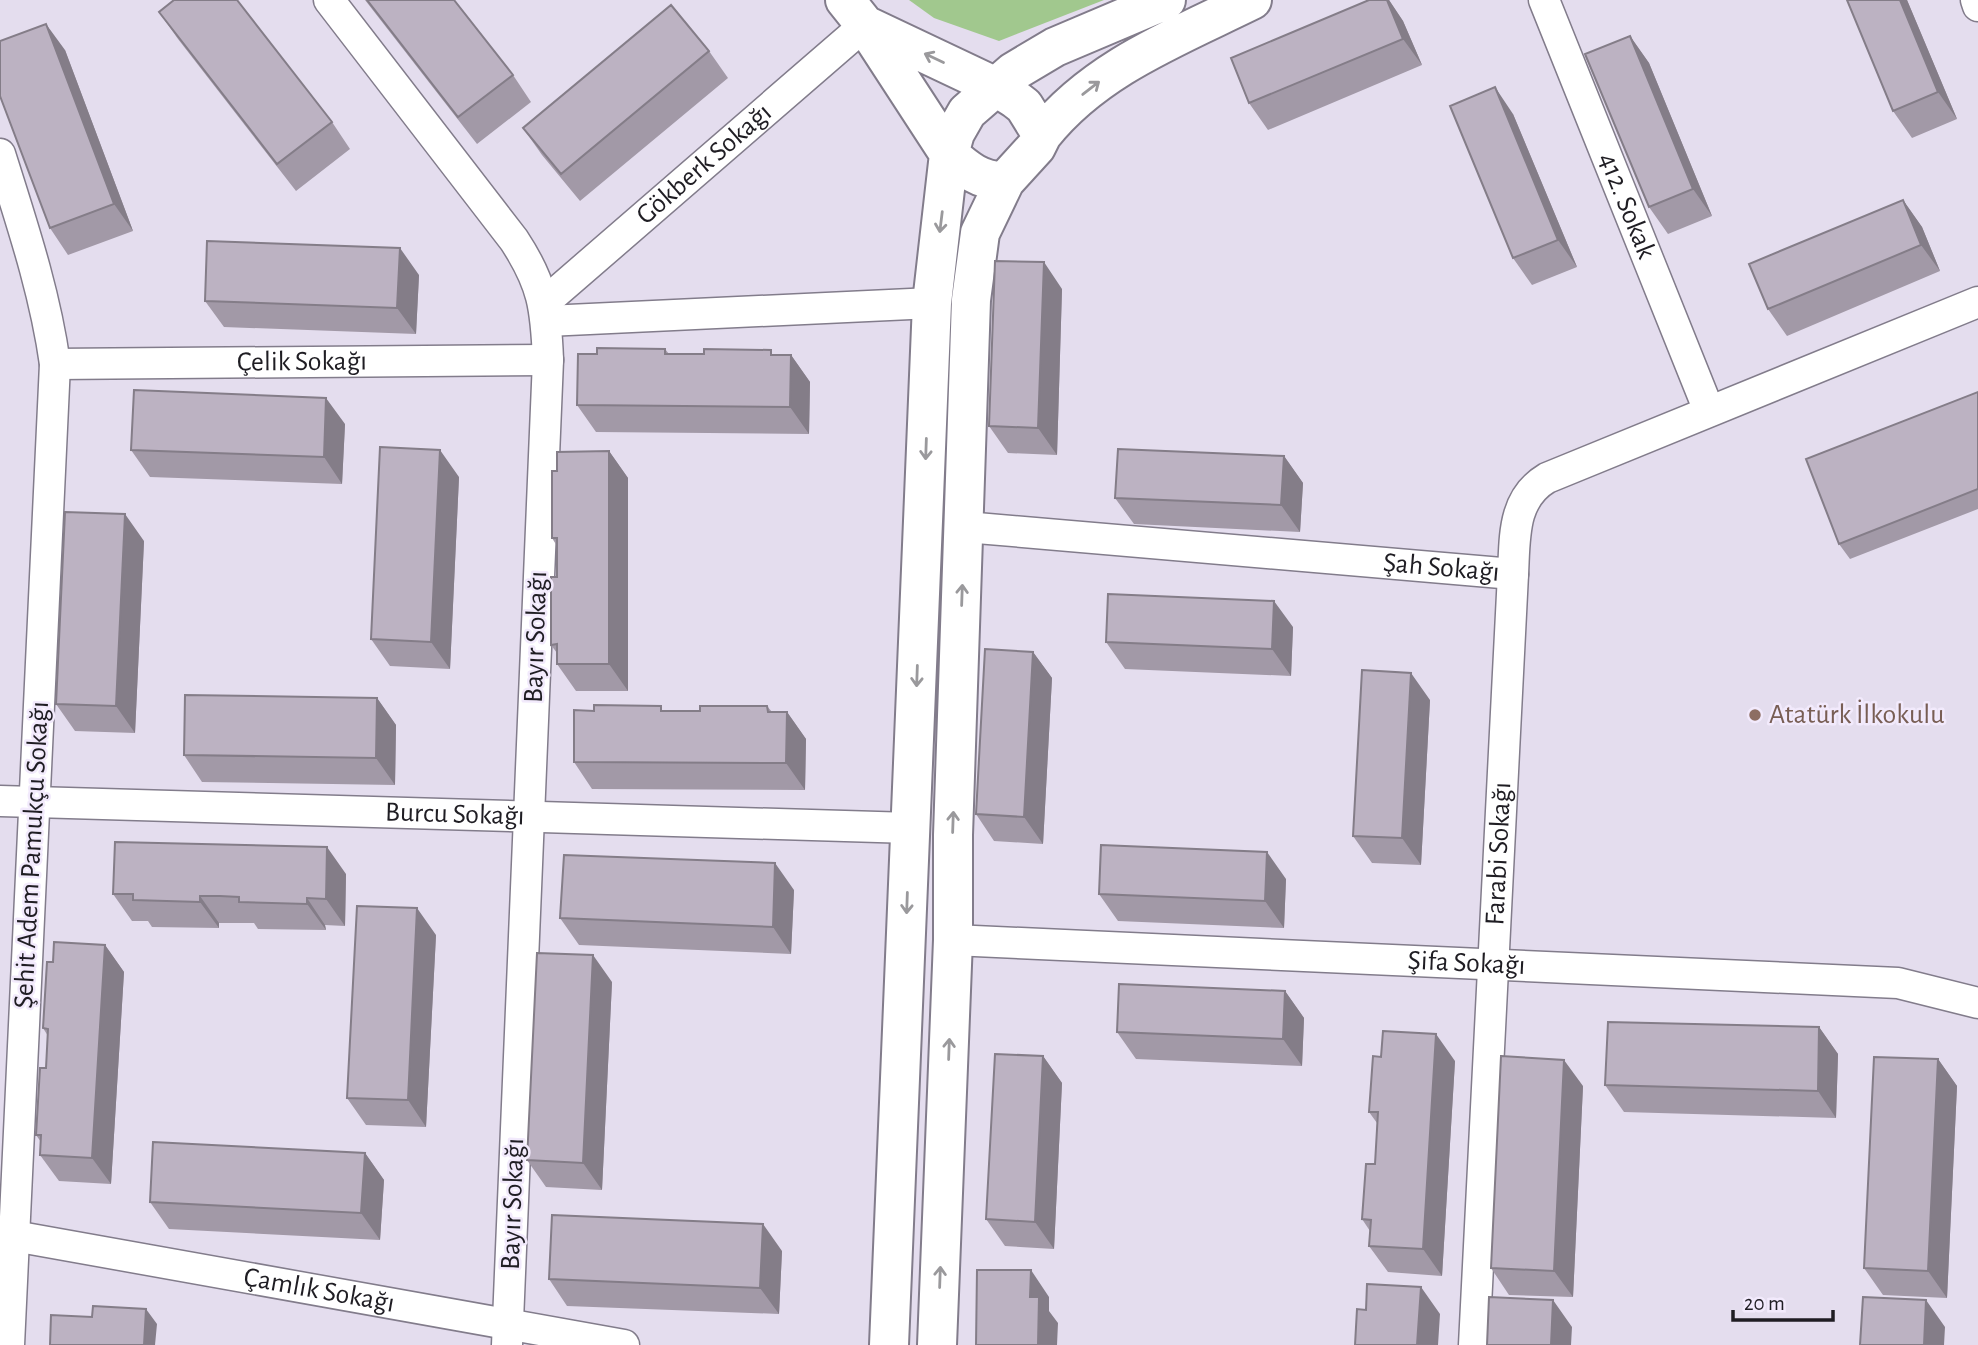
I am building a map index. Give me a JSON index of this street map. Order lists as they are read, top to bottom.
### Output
{
  "streets": {
    "street": [
      "Gökberk Sokağı",
      "412. Sokak",
      "Çelik Sokağı",
      "Şah Sokağı",
      "Bayır Sokağı",
      "Burcu Sokağı",
      "Şehit Adem Pamukçu Sokağı",
      "Farabi Sokağı",
      "Şifa Sokağı",
      "Çamlık Sokağı"
    ]
  },
  "crossings": [
    ["Gökberk Sokağı", "Bayır Sokağı"],
    ["412. Sokak", "Şah Sokağı"],
    ["Çelik Sokağı", "Bayır Sokağı"],
    ["Çelik Sokağı", "Şehit Adem Pamukçu Sokağı"],
    ["Şah Sokağı", "Farabi Sokağı"],
    ["Bayır Sokağı", "Burcu Sokağı"],
    ["Bayır Sokağı", "Çamlık Sokağı"],
    ["Burcu Sokağı", "Şehit Adem Pamukçu Sokağı"],
    ["Şehit Adem Pamukçu Sokağı", "Çamlık Sokağı"],
    ["Farabi Sokağı", "Şifa Sokağı"]
  ],
  "places": ["Atatürk İlkokulu"],
  "scale_bar": "20 m"
}
